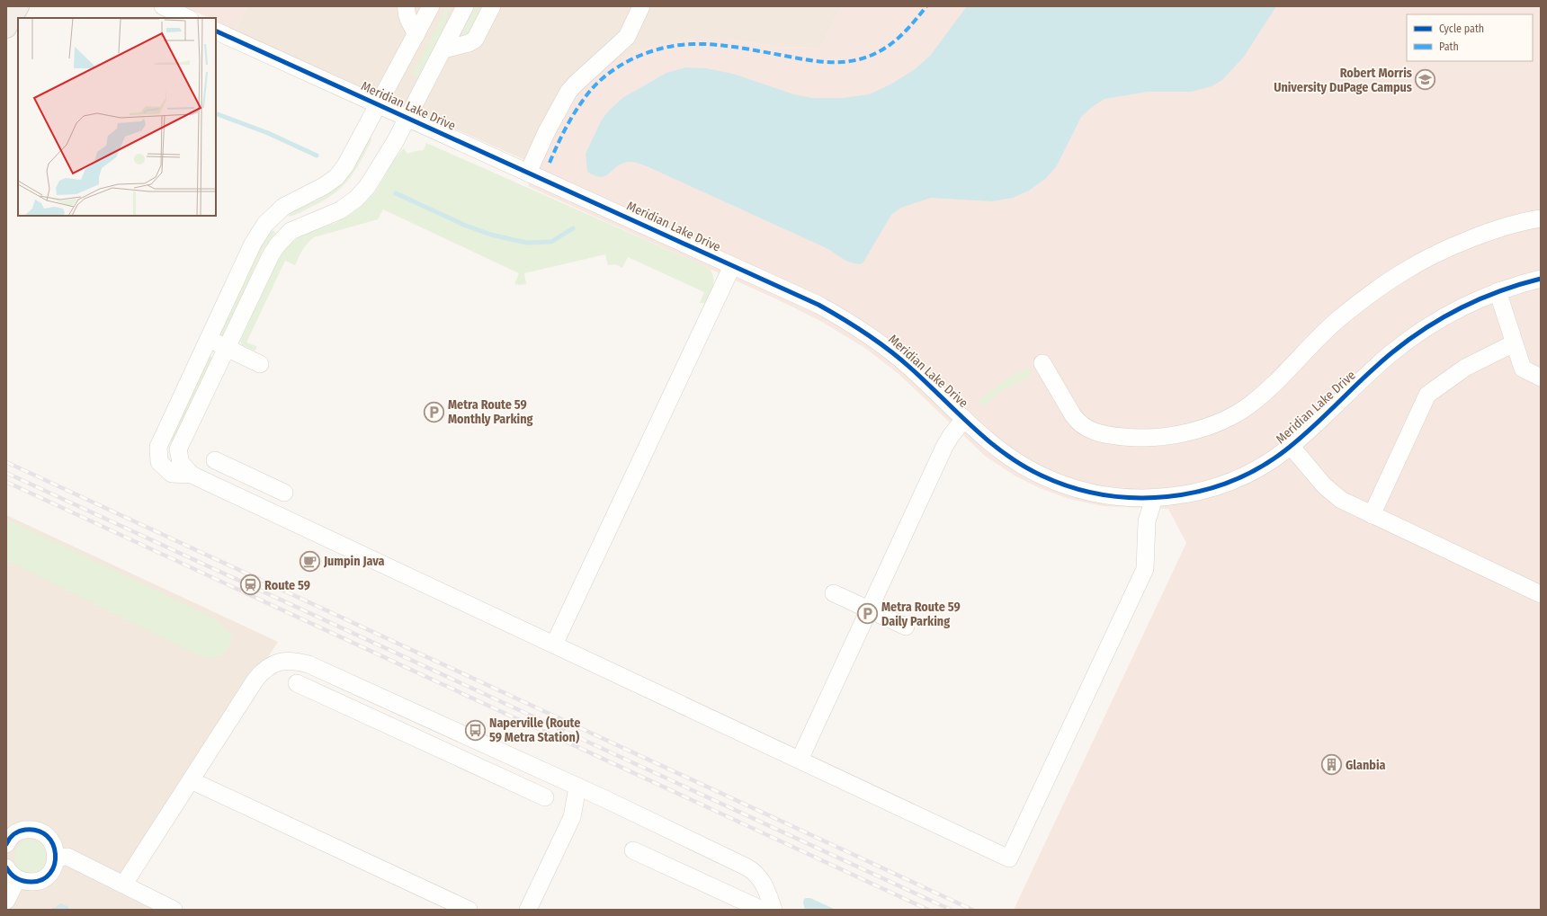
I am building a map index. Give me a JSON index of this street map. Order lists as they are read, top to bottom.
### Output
{
  "streets": {
    "street": ["Meridian Lake Drive"]
  },
  "places": {
    "school or university": ["Robert Morris University DuPage Campus"],
    "parking": ["Metra Route 59 Monthly Parking", "Metra Route 59 Daily Parking"],
    "cafe": ["Jumpin Java"],
    "station": ["Route 59"],
    "bus stop": ["Naperville (Route 59 Metra Station)"],
    "building": ["Glanbia"]
  },
  "legend": ["Cycle path", "Path"]
}
